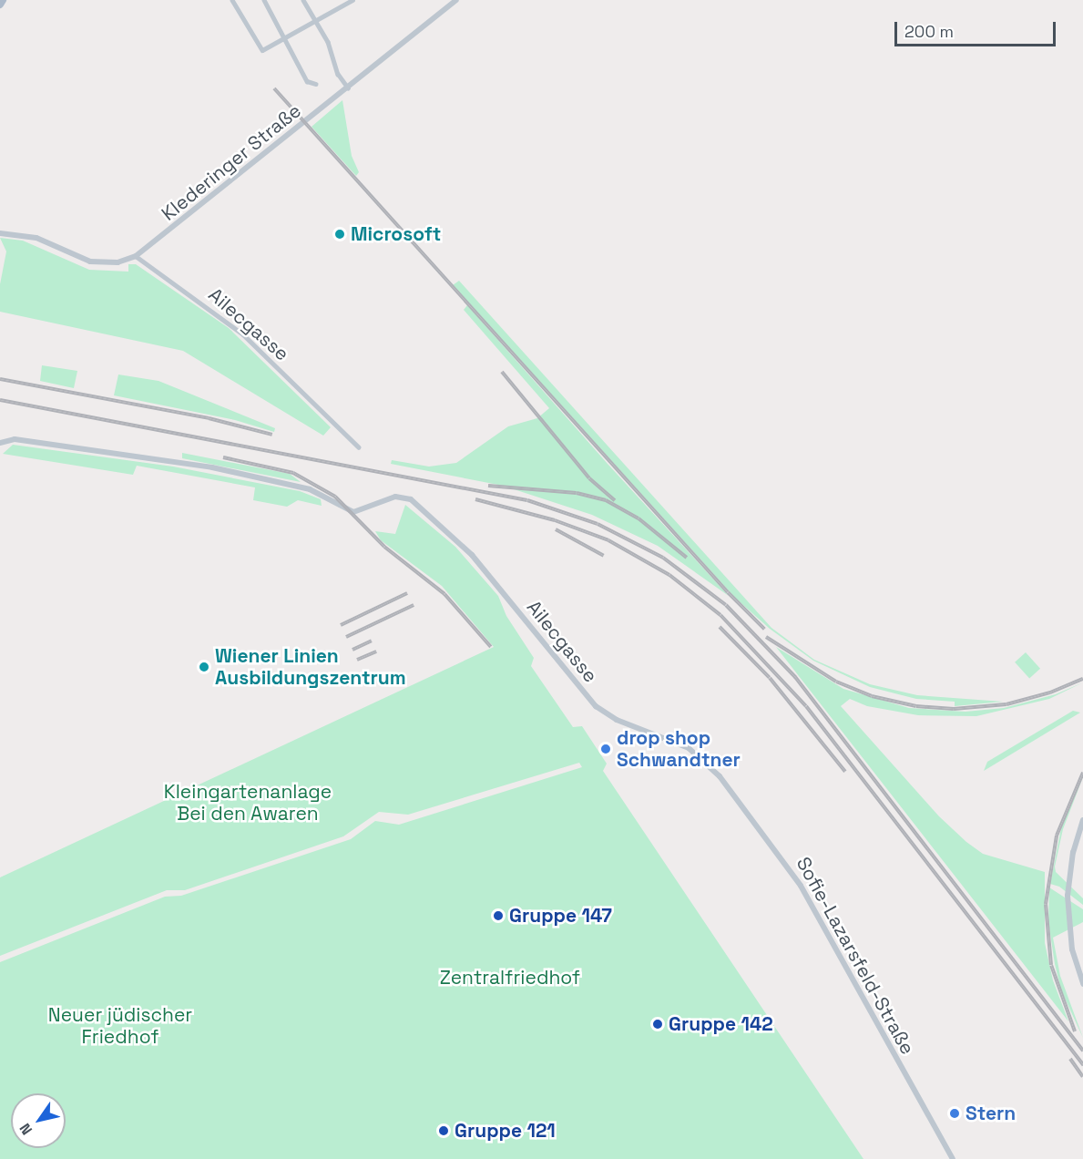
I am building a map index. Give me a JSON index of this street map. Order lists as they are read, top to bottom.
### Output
{
  "streets": {
    "street": ["Klederinger Straße", "Ailecgasse", "Sofie-Lazarsfeld-Straße"]
  },
  "crossings": [
    ["Klederinger Straße", "Ailecgasse"],
    ["Ailecgasse", "Sofie-Lazarsfeld-Straße"]
  ],
  "parks": ["Kleingartenanlage Bei den Awaren", "Zentralfriedhof", "Neuer jüdischer Friedhof"],
  "places": [
    "Microsoft",
    "Wiener Linien Ausbildungszentrum",
    "drop shop Schwandtner",
    "Gruppe 147",
    "Gruppe 142",
    "Stern",
    "Gruppe 121"
  ],
  "scale_bar": "200 m",
  "north": "bottom left"
}
